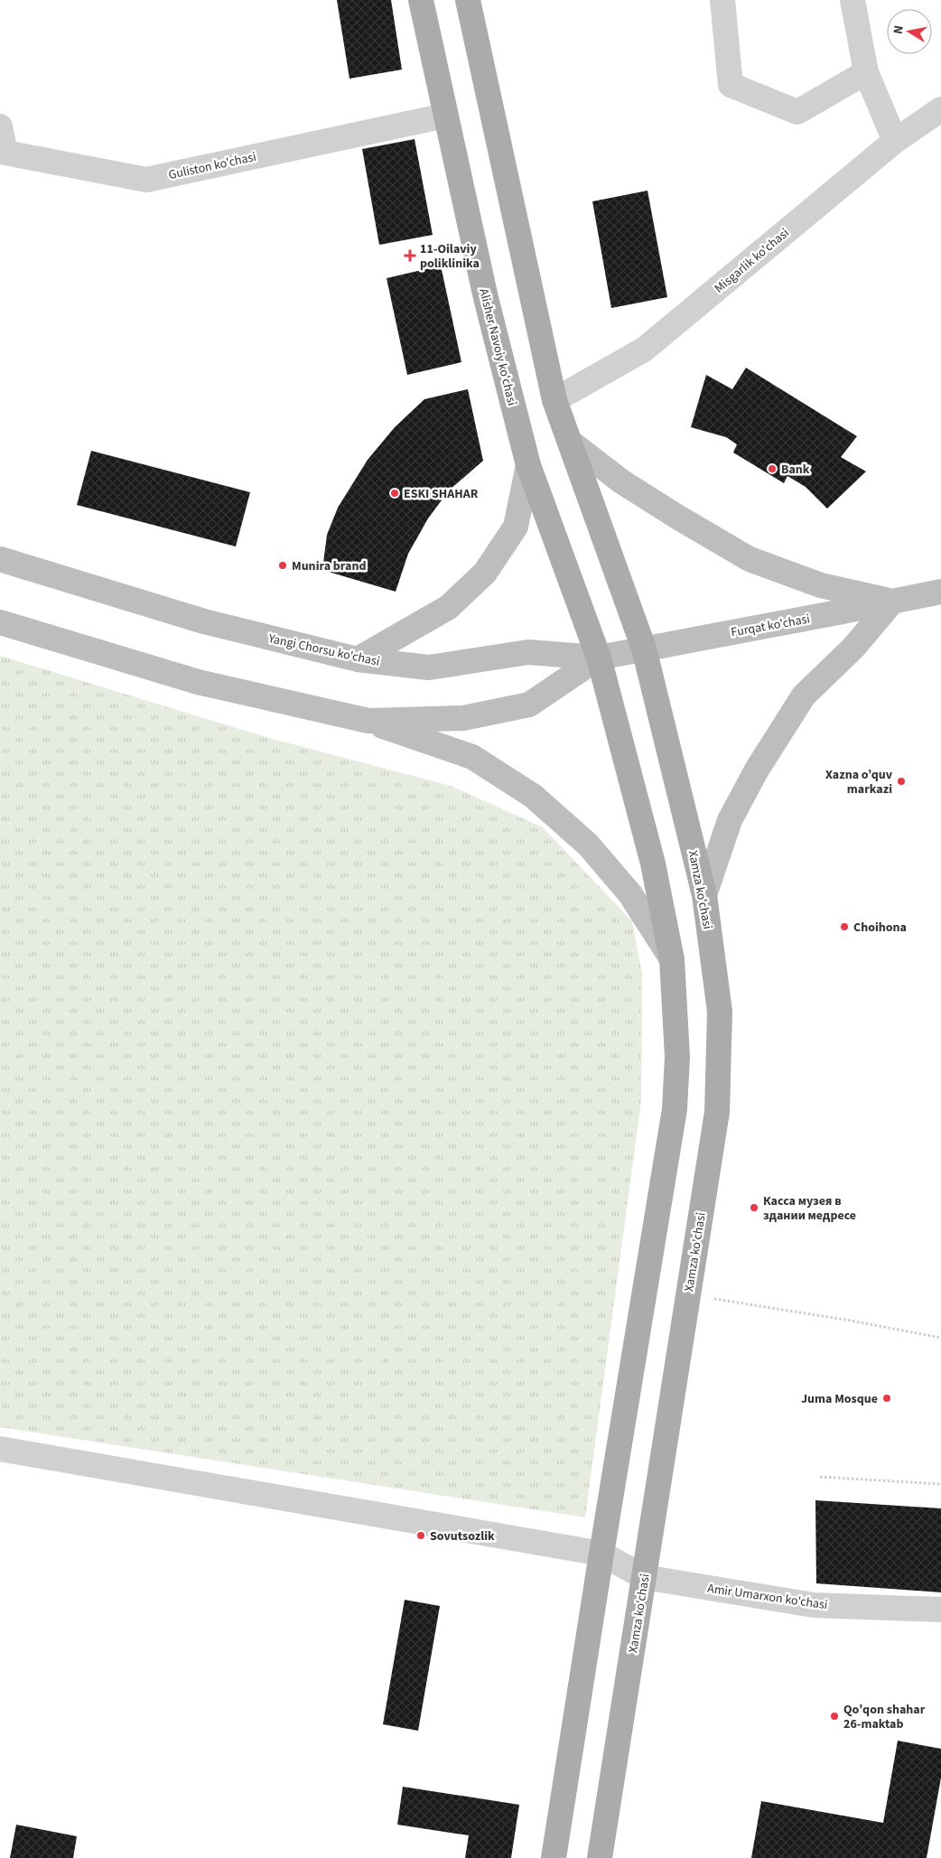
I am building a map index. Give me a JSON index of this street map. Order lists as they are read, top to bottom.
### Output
{
  "streets": {
    "main road": [
      "Alisher Navoiy ko'chasi",
      "Furqat ko'chasi",
      "Yangi Chorsu ko'chasi",
      "Xamza ko'chasi"
    ],
    "street": ["Guliston ko'chasi", "Misgarlik ko'chasi", "Amir Umarxon ko'chasi"]
  },
  "crossings": [
    ["Guliston ko'chasi", "Alisher Navoiy ko'chasi"],
    ["Alisher Navoiy ko'chasi", "Furqat ko'chasi"],
    ["Alisher Navoiy ko'chasi", "Yangi Chorsu ko'chasi"],
    ["Furqat ko'chasi", "Yangi Chorsu ko'chasi"],
    ["Furqat ko'chasi", "Xamza ko'chasi"],
    ["Xamza ko'chasi", "Amir Umarxon ko'chasi"]
  ],
  "places": {
    "health": ["11-Oilaviy poliklinika"],
    "other": [
      "Bank",
      "ESKI SHAHAR",
      "Munira brand",
      "Xazna o’quv markazi",
      "Choihona",
      "Касса музея в здании медресе",
      "Juma Mosque",
      "Sovutsozlik",
      "Qo'qon shahar 26-maktab"
    ]
  },
  "north": "left"
}
